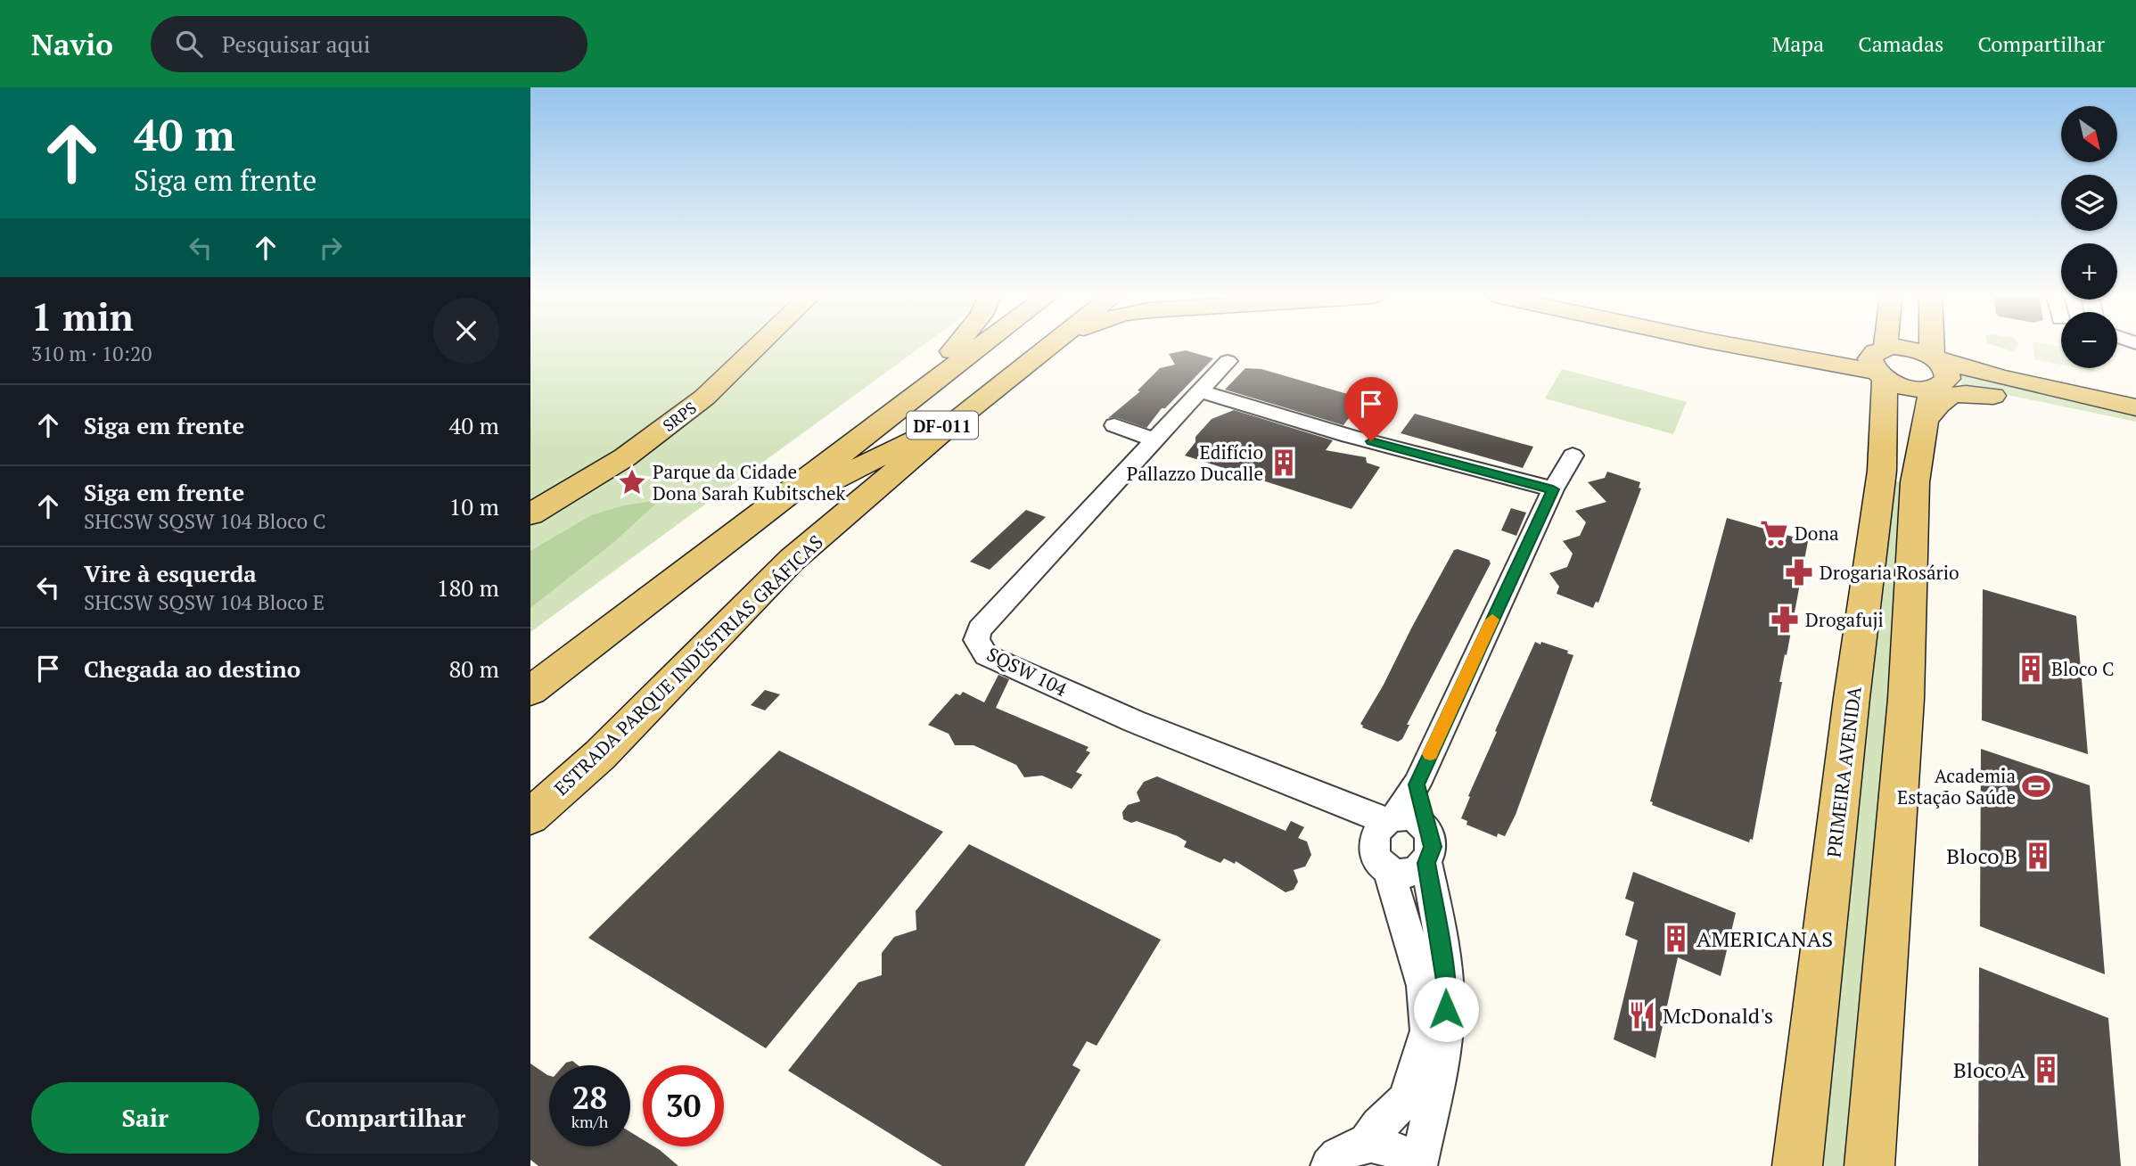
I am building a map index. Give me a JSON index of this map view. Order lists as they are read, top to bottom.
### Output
{
  "streets": {
    "main road": [
      "SRPS",
      "DF-011",
      "ESTRADA PARQUE INDÚSTRIAS GRÁFICAS",
      "PRIMEIRA AVENIDA"
    ],
    "street": ["SQSW 104"]
  },
  "places": {
    "building": [
      "Edifício Pallazzo Ducalle",
      "Bloco C",
      "Bloco B",
      "AMERICANAS",
      "Bloco A"
    ],
    "place": ["Parque da Cidade Dona Sarah Kubitschek"],
    "supermarket": ["Dona"],
    "pharmacy": ["Drogaria Rosário", "Drogafuji"],
    "sports": ["Academia Estação Saúde"],
    "restaurant": ["McDonald's"]
  },
  "north": "bottom right",
  "page": {
    "header": "Navio",
    "search": "Pesquisar aqui",
    "nav": ["Mapa", "Camadas", "Compartilhar"],
    "turn": ["40 m", "Siga em frente"],
    "map_buttons": ["+", "−"],
    "heading": ["1 min", "310 m · 10:20"],
    "list": [
      {
        "name": "Siga em frente",
        "value": "40 m"
      },
      {
        "name": "Siga em frente",
        "note": "SHCSW SQSW 104 Bloco C",
        "value": "10 m"
      },
      {
        "name": "Vire à esquerda",
        "note": "SHCSW SQSW 104 Bloco E",
        "value": "180 m"
      },
      {
        "name": "Chegada ao destino",
        "value": "80 m"
      }
    ],
    "speed": "28 km/h",
    "limit": "30",
    "buttons": ["Sair", "Compartilhar"]
  }
}
